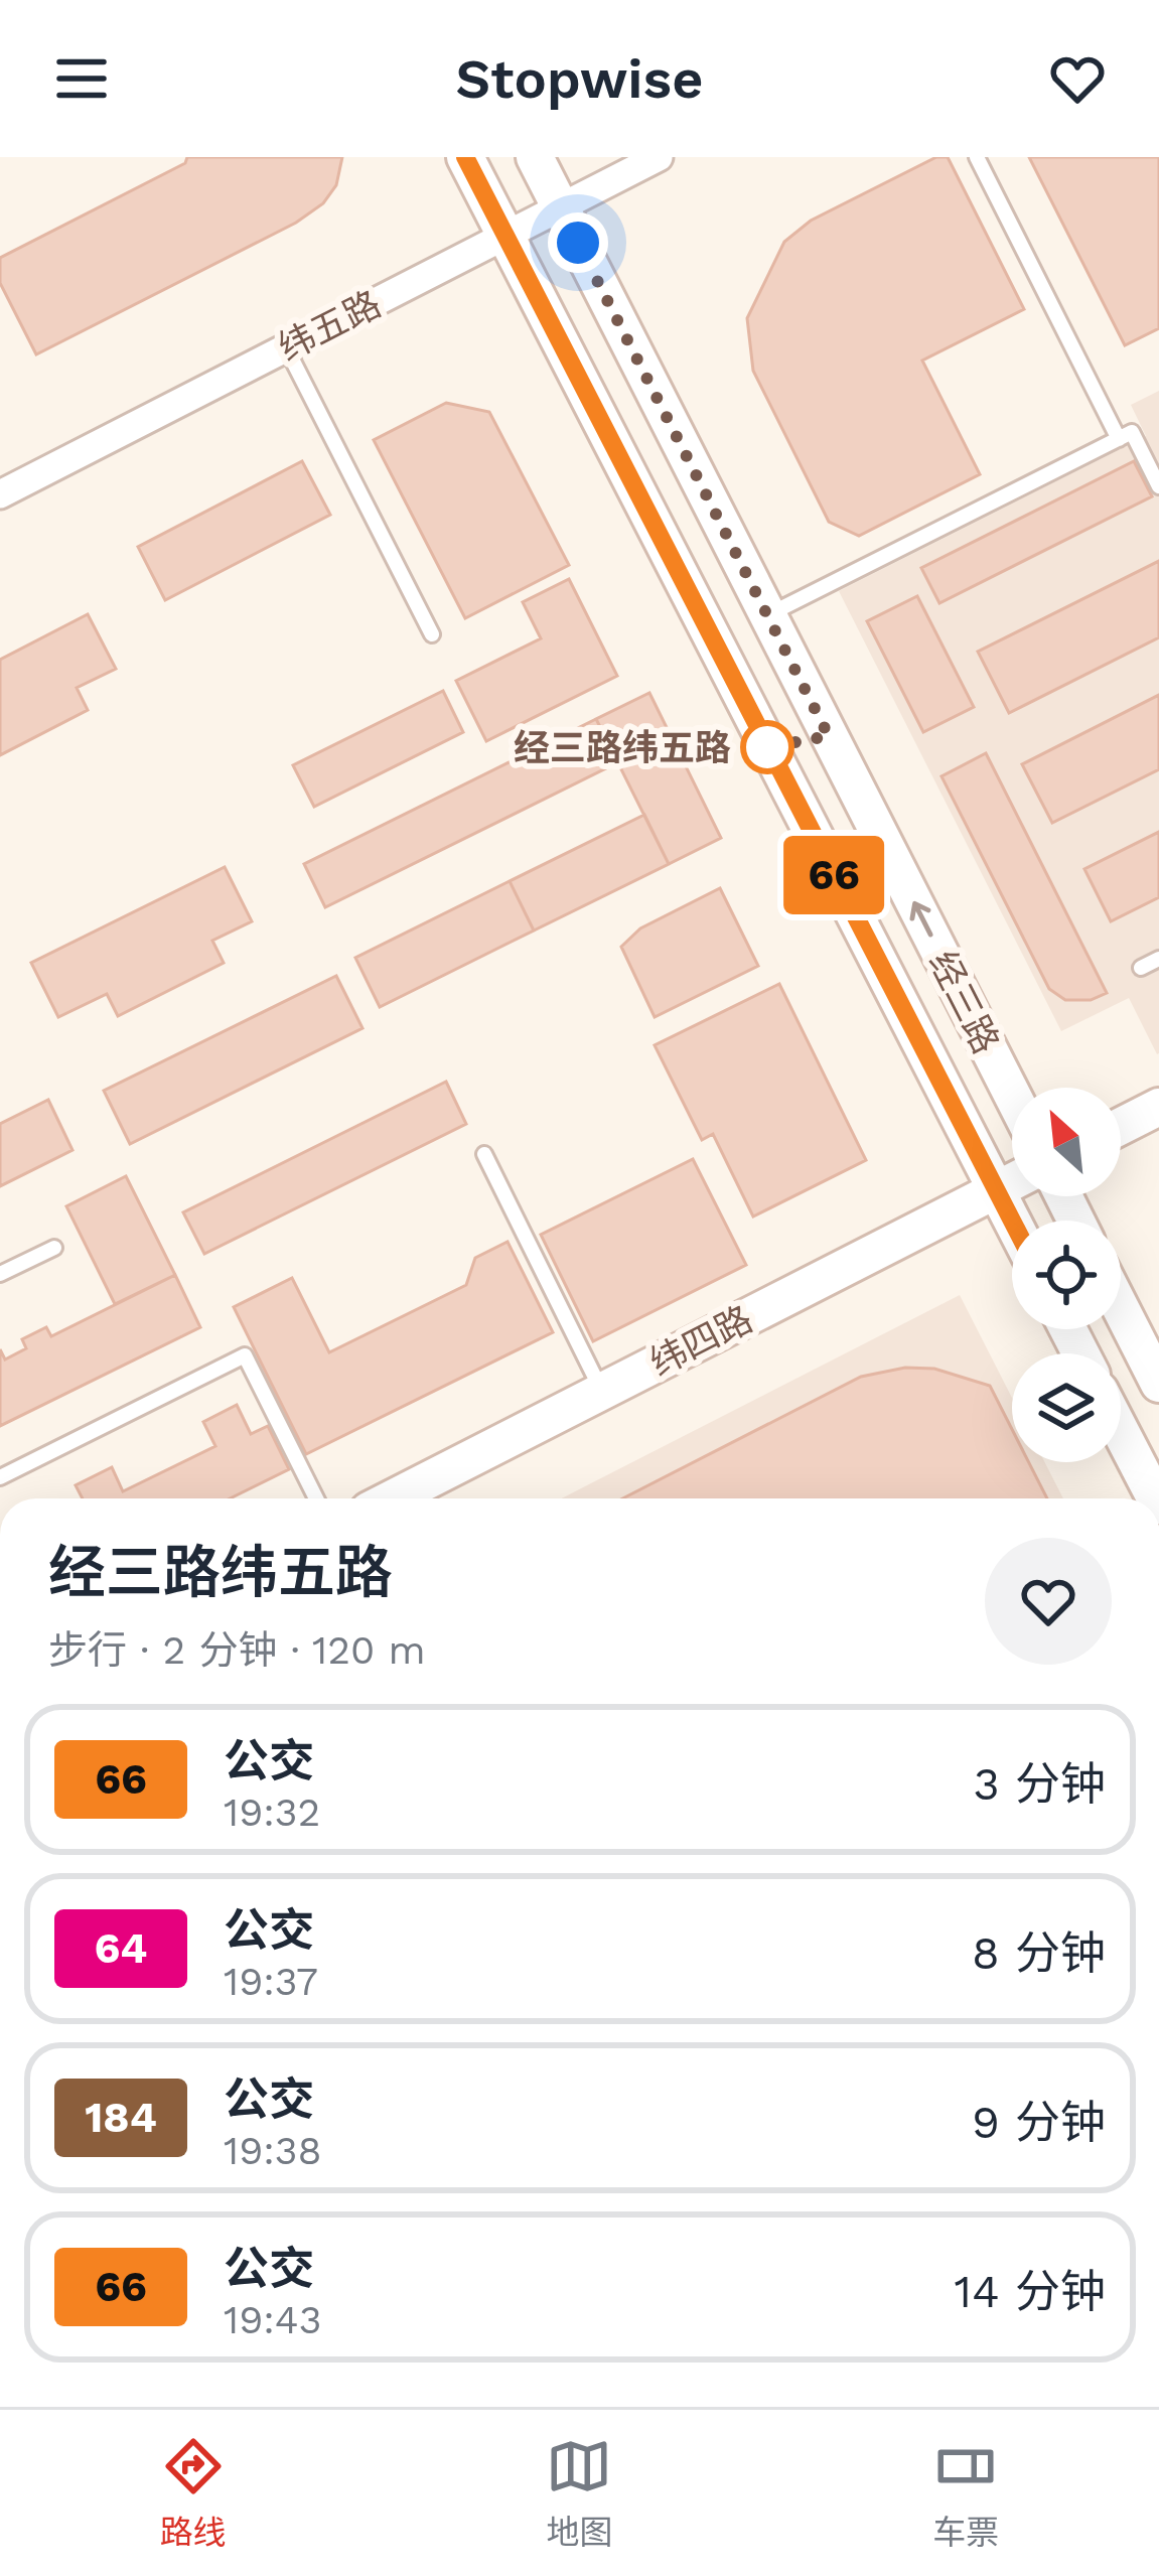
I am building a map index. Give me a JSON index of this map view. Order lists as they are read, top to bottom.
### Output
{
  "streets": {
    "main road": ["经三路", "纬四路"],
    "street": ["纬五路"]
  },
  "crossings": [
    ["纬五路", "经三路"],
    ["经三路", "纬四路"]
  ],
  "places": ["经三路纬五路"],
  "lines": ["bus line 66"],
  "north": "top left",
  "page": {
    "header": "Stopwise",
    "on_map": "66",
    "heading": ["经三路纬五路", "步行 · 2 分钟 · 120 m"],
    "list": [
      {
        "mark": "66",
        "name": "公交",
        "note": "19:32",
        "value": "3 分钟"
      },
      {
        "mark": "64",
        "name": "公交",
        "note": "19:37",
        "value": "8 分钟"
      },
      {
        "mark": "184",
        "name": "公交",
        "note": "19:38",
        "value": "9 分钟"
      },
      {
        "mark": "66",
        "name": "公交",
        "note": "19:43",
        "value": "14 分钟"
      }
    ],
    "tabs": ["路线", "地图", "车票"]
  }
}
